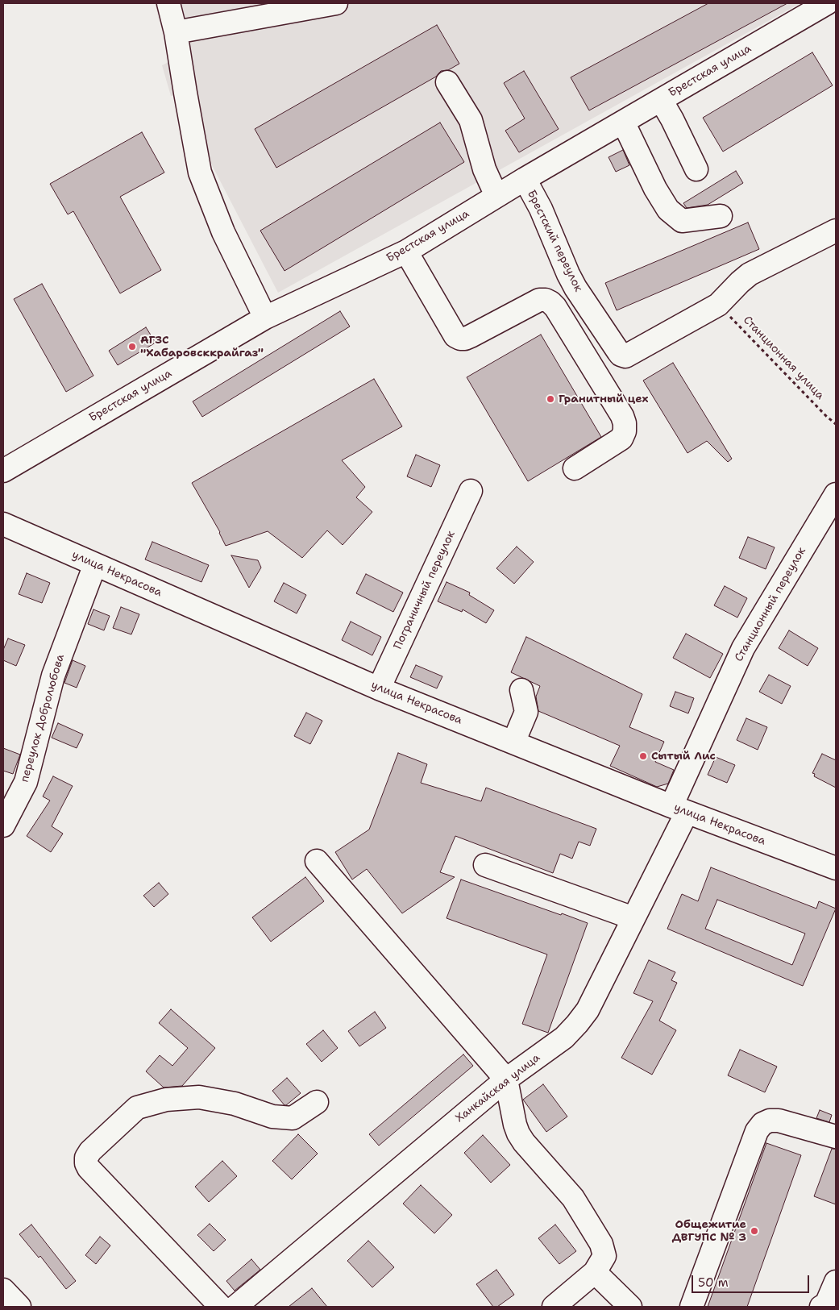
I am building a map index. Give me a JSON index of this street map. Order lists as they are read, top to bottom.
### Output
{
  "streets": {
    "street": [
      "Брестская улица",
      "Брестский переулок",
      "улица Некрасова",
      "Пограничный переулок",
      "Станционный переулок",
      "переулок Добролюбова",
      "Ханкайская улица"
    ],
    "path": ["Станционная улица"]
  },
  "crossings": [
    ["Брестская улица", "Брестский переулок"],
    ["Брестский переулок", "Станционная улица"],
    ["улица Некрасова", "Пограничный переулок"],
    ["улица Некрасова", "Станционный переулок"],
    ["улица Некрасова", "переулок Добролюбова"],
    ["улица Некрасова", "Ханкайская улица"],
    ["Станционный переулок", "Ханкайская улица"]
  ],
  "places": [
    "АГЗС \"Хабаровсккрайгаз\"",
    "Гранитный цех",
    "Сытый Лис",
    "Общежитие ДВГУПС № 3"
  ],
  "scale_bar": "50 m"
}
